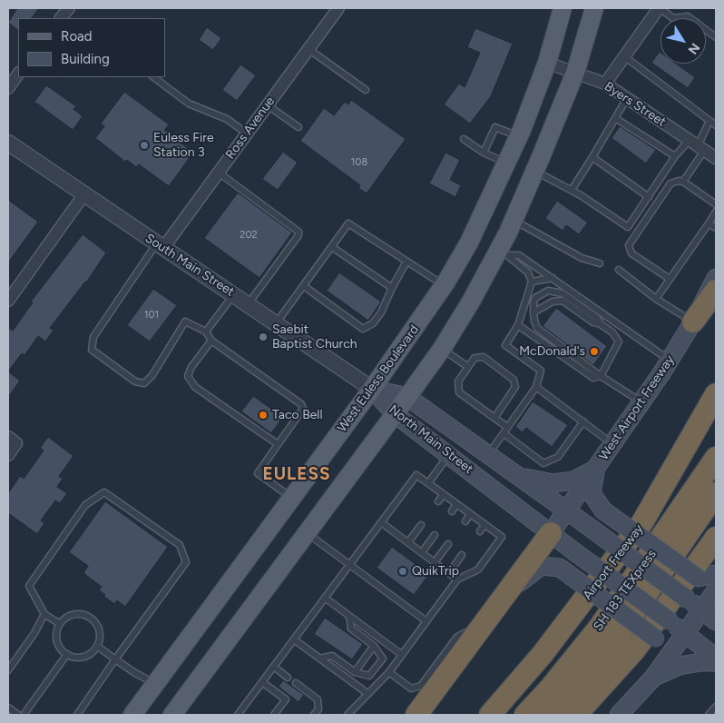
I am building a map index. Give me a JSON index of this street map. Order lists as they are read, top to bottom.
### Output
{
  "streets": {
    "highway": ["Airport Freeway", "SH 183 TEXpress"],
    "main road": ["West Euless Boulevard", "West Airport Freeway", "North Main Street"],
    "street": ["Byers Street", "Ross Avenue", "South Main Street"]
  },
  "crossings": [
    ["Byers Street", "West Euless Boulevard"],
    ["Ross Avenue", "South Main Street"],
    ["South Main Street", "West Euless Boulevard"],
    ["South Main Street", "North Main Street"],
    ["West Euless Boulevard", "North Main Street"],
    ["West Airport Freeway", "North Main Street"]
  ],
  "districts": ["EULESS"],
  "places": [
    "Euless Fire Station 3",
    "Saebit Baptist Church",
    "McDonald's",
    "Taco Bell",
    "QuikTrip"
  ],
  "house_numbers": ["108", "202", "101"],
  "legend": ["Road", "Building"],
  "north": "bottom right"
}
